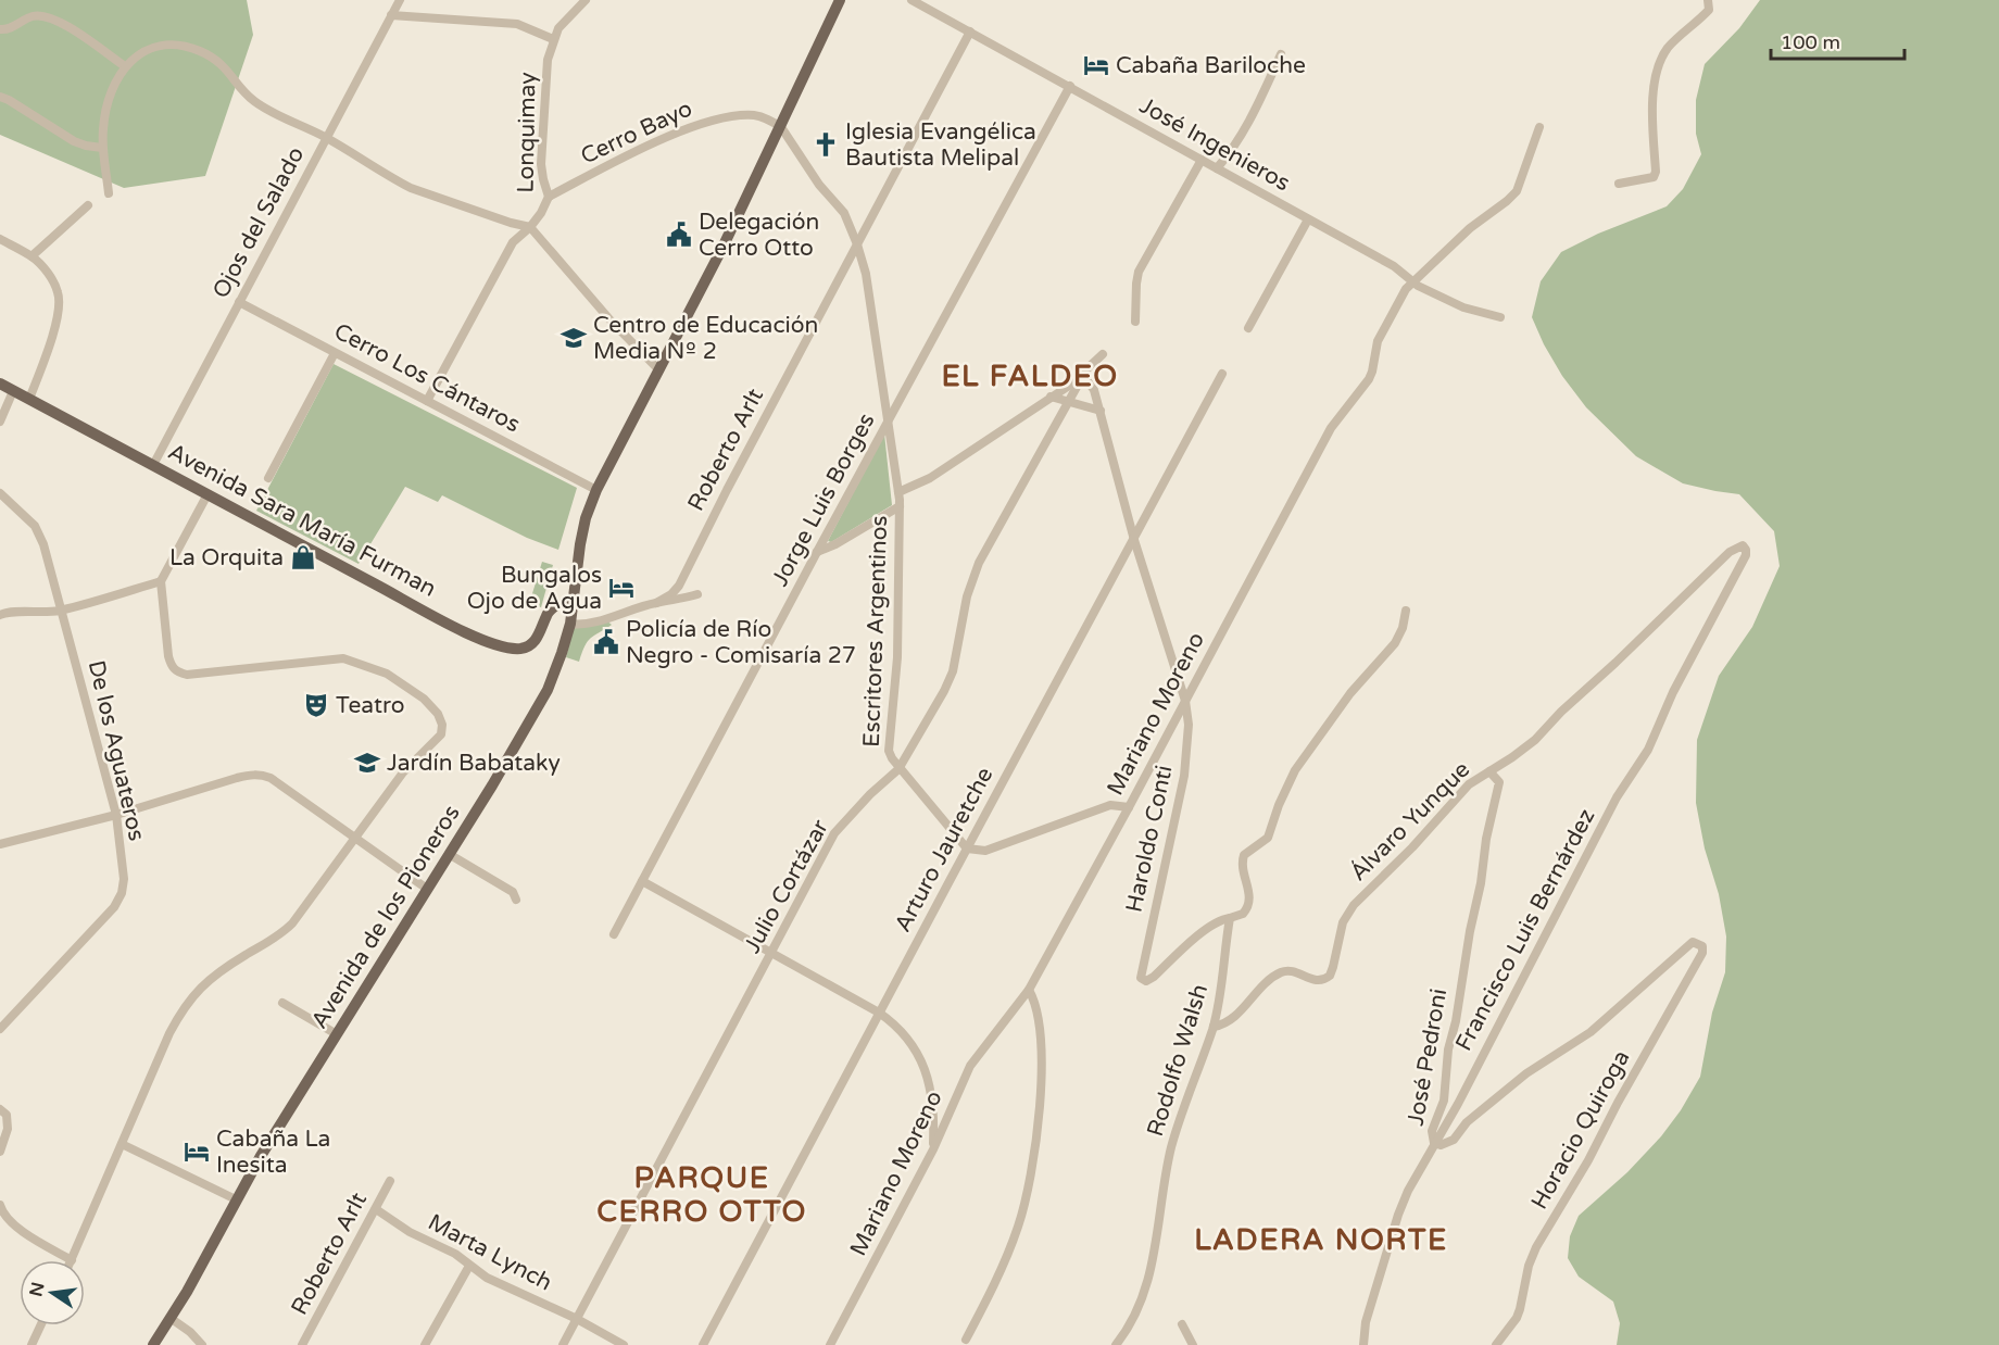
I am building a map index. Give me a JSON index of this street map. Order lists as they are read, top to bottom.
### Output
{
  "streets": {
    "main road": ["Avenida Sara María Furman", "Avenida de los Pioneros"],
    "street": [
      "Lonquimay",
      "Cerro Bayo",
      "José Ingenieros",
      "Ojos del Salado",
      "Cerro Los Cántaros",
      "Roberto Arlt",
      "Jorge Luis Borges",
      "Escritores Argentinos",
      "Mariano Moreno",
      "De los Aguateros",
      "Álvaro Yunque",
      "Haroldo Conti",
      "Arturo Jauretche",
      "Julio Cortázar",
      "Francisco Luis Bernárdez",
      "José Pedroni",
      "Rodolfo Walsh",
      "Horacio Quiroga",
      "Marta Lynch"
    ]
  },
  "crossings": [
    ["Lonquimay", "Cerro Bayo"],
    ["Lonquimay", "Cerro Los Cántaros"],
    ["Cerro Bayo", "Escritores Argentinos"],
    ["Cerro Bayo", "Avenida de los Pioneros"],
    ["José Ingenieros", "Roberto Arlt"],
    ["José Ingenieros", "Jorge Luis Borges"],
    ["José Ingenieros", "Mariano Moreno"],
    ["Ojos del Salado", "Cerro Los Cántaros"],
    ["Ojos del Salado", "Avenida Sara María Furman"],
    ["Cerro Los Cántaros", "Avenida de los Pioneros"],
    ["Roberto Arlt", "Escritores Argentinos"],
    ["Roberto Arlt", "Marta Lynch"],
    ["Jorge Luis Borges", "Escritores Argentinos"],
    ["Avenida Sara María Furman", "Avenida de los Pioneros"],
    ["Escritores Argentinos", "Arturo Jauretche"],
    ["Escritores Argentinos", "Julio Cortázar"],
    ["Escritores Argentinos", "Avenida de los Pioneros"],
    ["Mariano Moreno", "Haroldo Conti"],
    ["Álvaro Yunque", "Francisco Luis Bernárdez"],
    ["Álvaro Yunque", "José Pedroni"],
    ["Álvaro Yunque", "Rodolfo Walsh"],
    ["Haroldo Conti", "Arturo Jauretche"],
    ["Haroldo Conti", "Julio Cortázar"],
    ["Haroldo Conti", "Rodolfo Walsh"],
    ["Julio Cortázar", "Marta Lynch"],
    ["Francisco Luis Bernárdez", "José Pedroni"],
    ["José Pedroni", "Horacio Quiroga"]
  ],
  "districts": ["EL FALDEO", "PARQUE CERRO OTTO", "LADERA NORTE"],
  "places": {
    "hotel": ["Cabaña Bariloche", "Bungalos Ojo de Agua", "Cabaña La Inesita"],
    "church": ["Iglesia Evangélica Bautista Melipal"],
    "public building": ["Delegación Cerro Otto", "Policía de Río Negro - Comisaría 27"],
    "school or university": ["Centro de Educación Media Nº 2", "Jardín Babataky"],
    "shop": ["La Orquita"],
    "theatre": ["Teatro"]
  },
  "scale_bar": "100 m",
  "north": "left"
}
